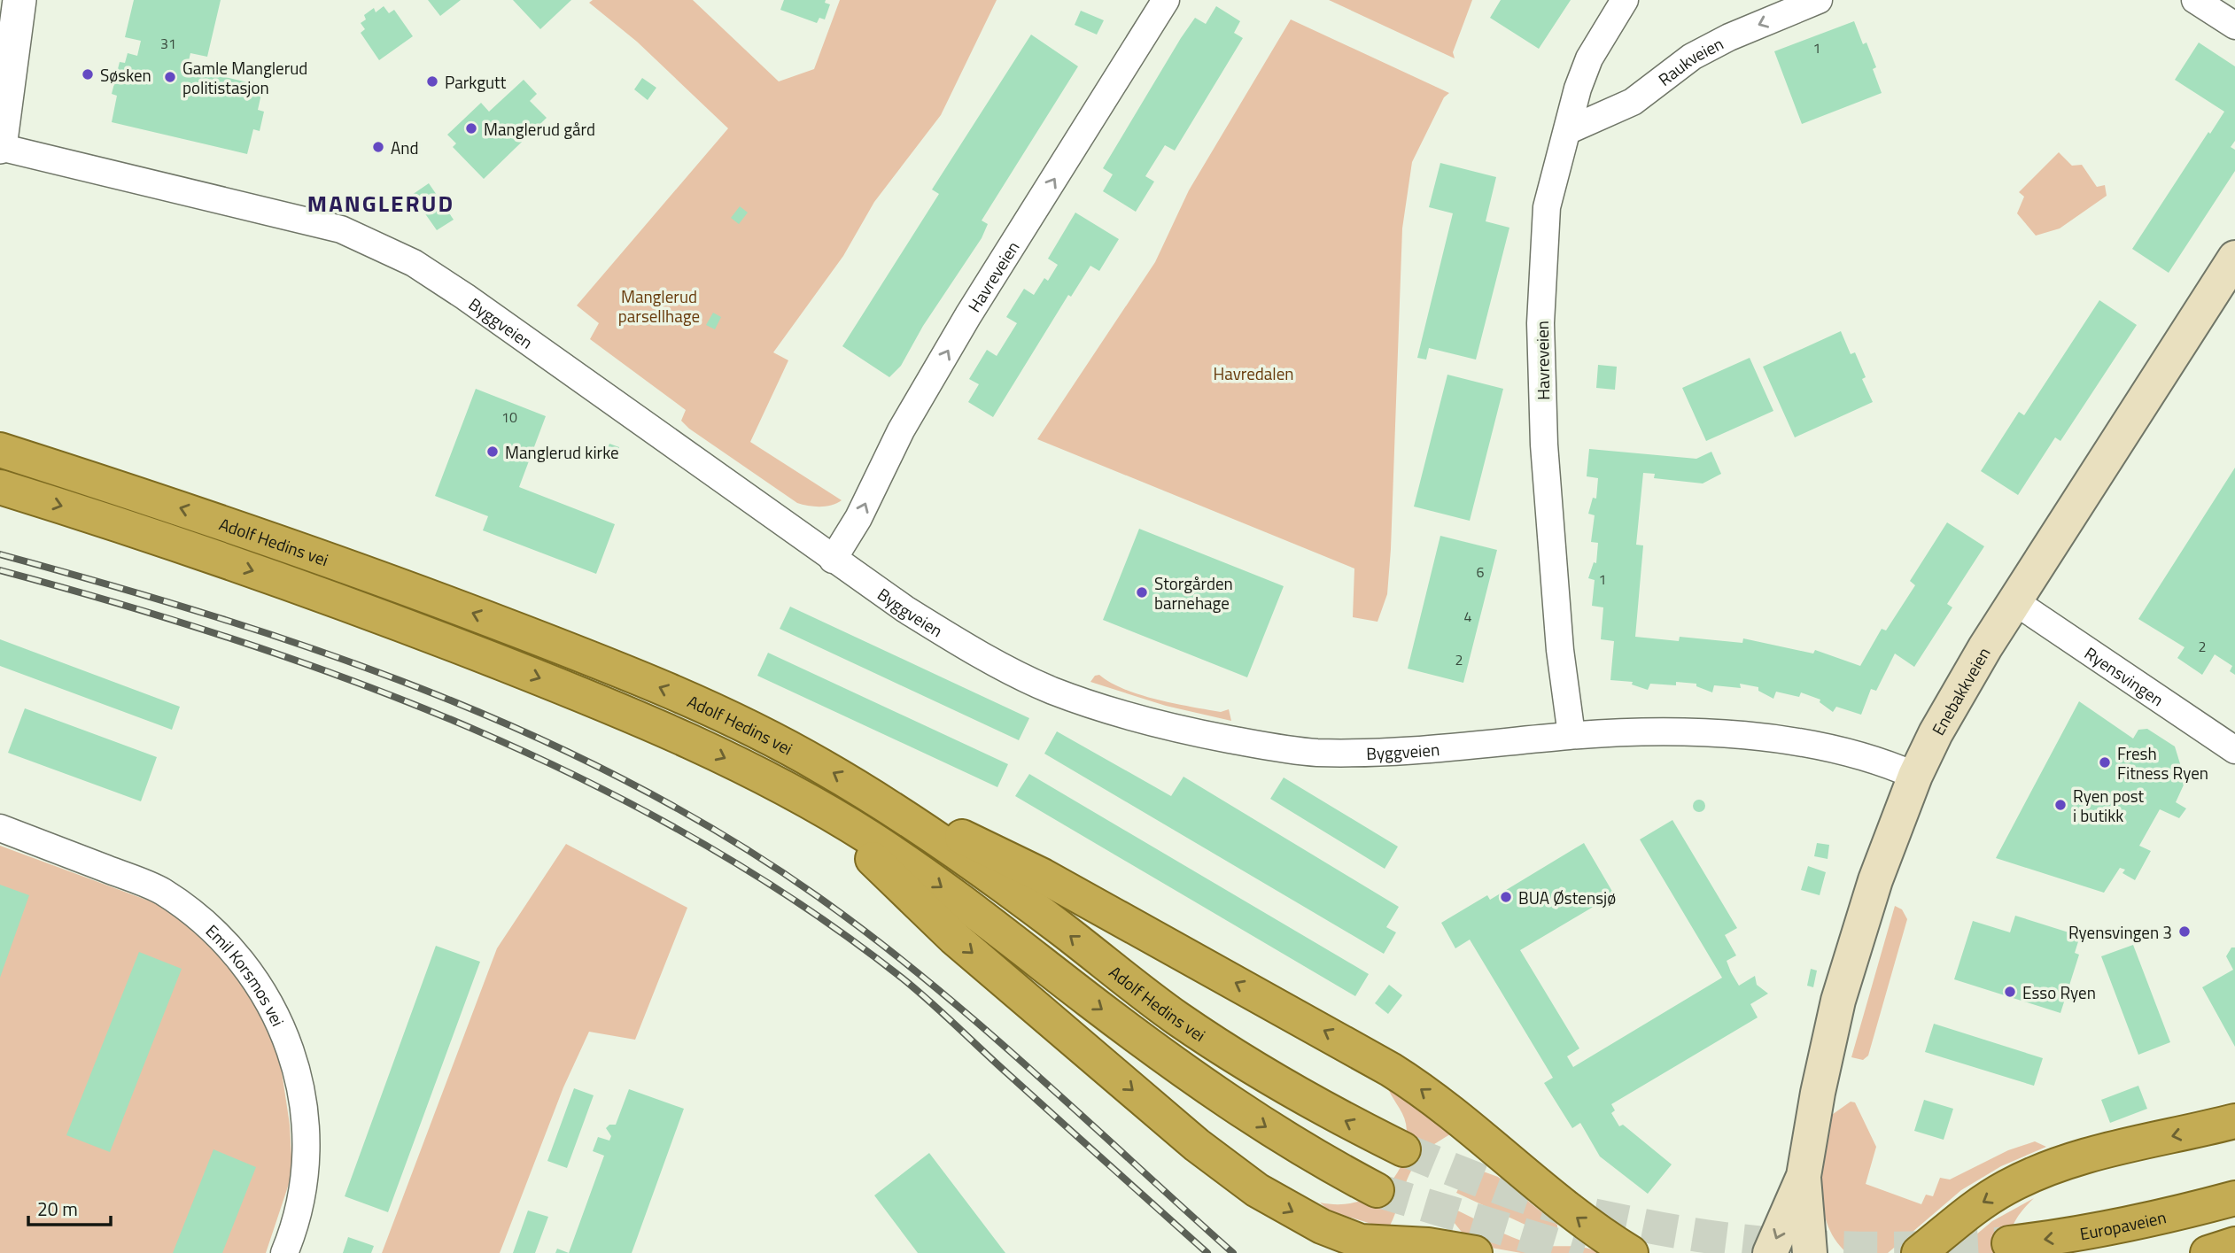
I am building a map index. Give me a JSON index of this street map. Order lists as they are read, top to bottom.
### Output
{
  "streets": {
    "highway": ["Adolf Hedins vei", "Europaveien"],
    "main road": ["Enebakkveien"],
    "street": [
      "Raukveien",
      "Havreveien",
      "Byggveien",
      "Ryensvingen",
      "Emil Korsmos vei"
    ]
  },
  "crossings": [
    ["Raukveien", "Havreveien"],
    ["Havreveien", "Byggveien"],
    ["Byggveien", "Enebakkveien"],
    ["Ryensvingen", "Enebakkveien"]
  ],
  "one_way": ["Raukveien", "Havreveien"],
  "districts": ["MANGLERUD"],
  "parks": ["Manglerud parsellhage", "Havredalen"],
  "places": [
    "Søsken",
    "Gamle Manglerud politistasjon",
    "Parkgutt",
    "Manglerud gård",
    "And",
    "Manglerud kirke",
    "Storgården barnehage",
    "Fresh Fitness Ryen",
    "Ryen post i butikk",
    "BUA Østensjø",
    "Ryensvingen 3",
    "Esso Ryen"
  ],
  "house_numbers": [
    "31",
    "1",
    "10",
    "6",
    "1",
    "4",
    "2",
    "2"
  ],
  "scale_bar": "20 m"
}
